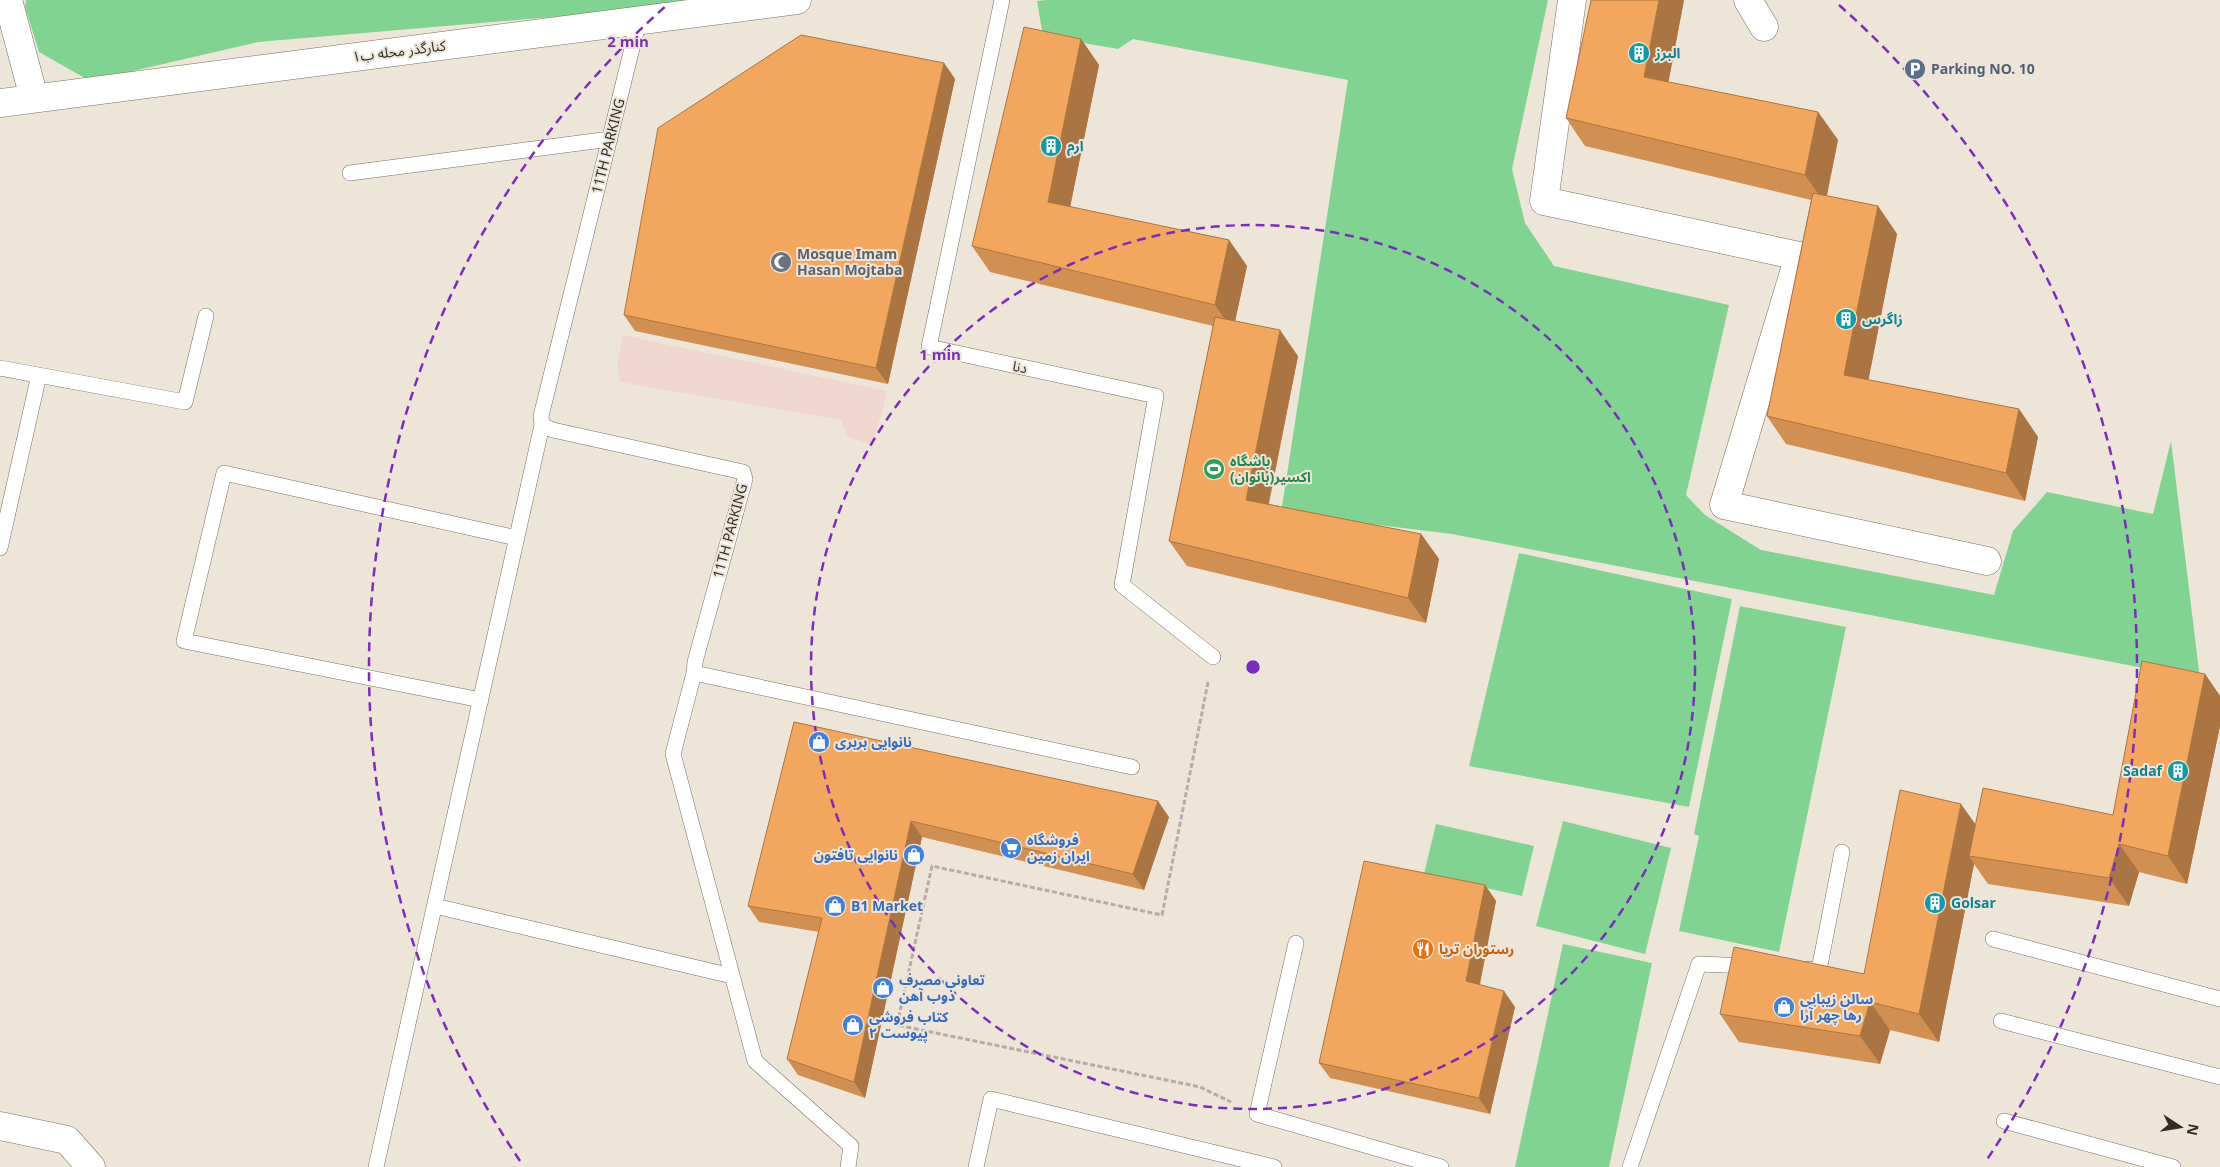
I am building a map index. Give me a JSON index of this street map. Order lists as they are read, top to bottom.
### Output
{
  "streets": {
    "street": ["کنارگذر محله ب۱"],
    "lane": ["11TH PARKING", "دنا"]
  },
  "crossings": [
    ["کنارگذر محله ب۱", "11TH PARKING"]
  ],
  "places": {
    "building": [
      "البرز",
      "ارم",
      "زاگرس",
      "Sadaf",
      "Golsar"
    ],
    "parking": ["Parking NO. 10"],
    "mosque": ["Mosque Imam Hasan Mojtaba"],
    "sports": ["باشگاه اکسیر(بانوان)"],
    "shop": [
      "نانوایی بربری",
      "نانوایی تافتون",
      "B1 Market",
      "تعاونی مصرف ذوب آهن",
      "سالن زیبایی رها چهر آرا",
      "کتاب فروشی پیوست ۲"
    ],
    "supermarket": ["فروشگاه ایران زمین"],
    "restaurant": ["رستوران تریا"]
  },
  "north": "right",
  "rings": ["2 min", "1 min"]
}
